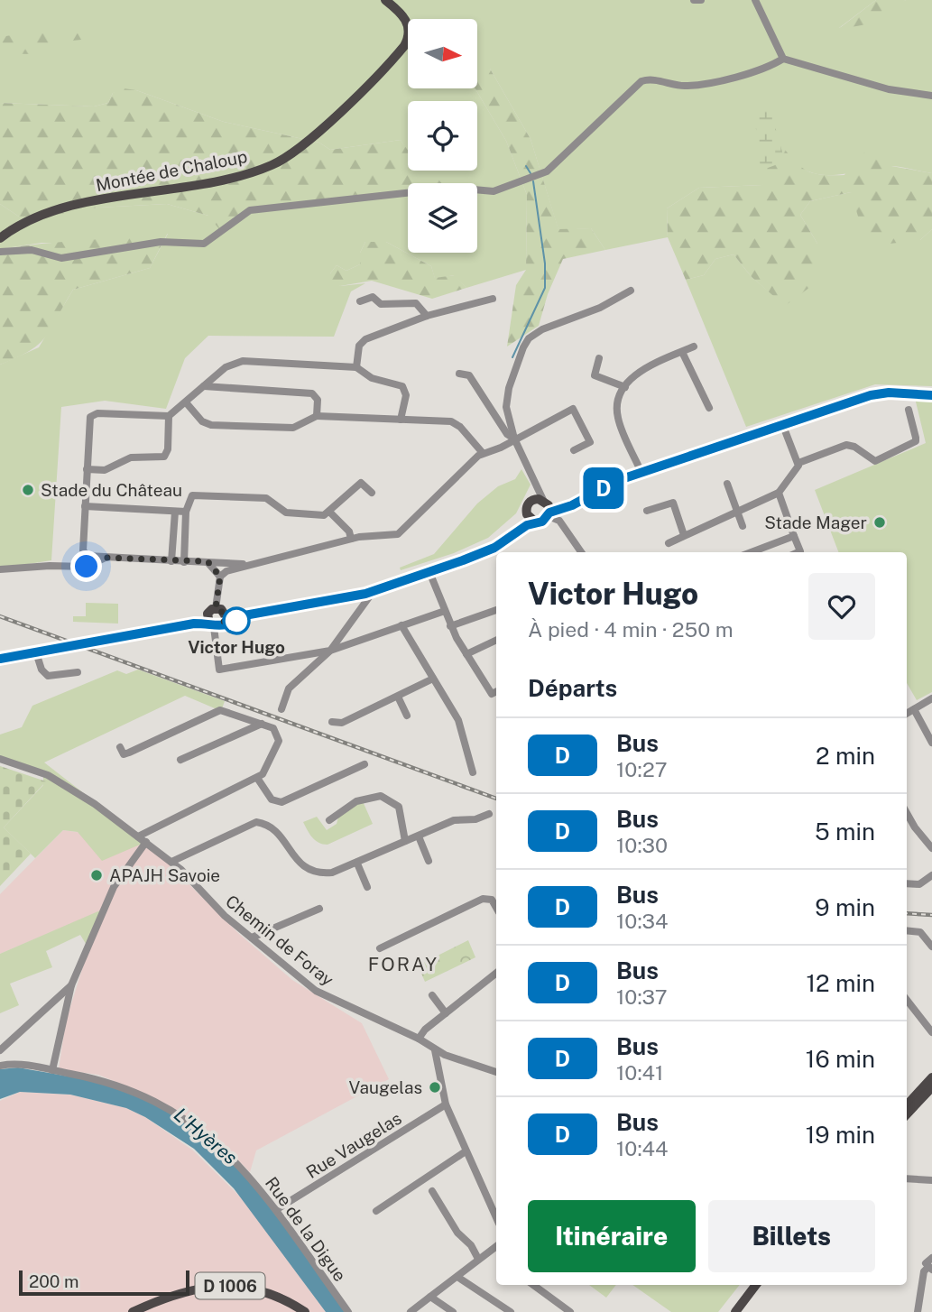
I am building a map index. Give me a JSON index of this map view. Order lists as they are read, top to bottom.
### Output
{
  "streets": {
    "main road": ["Montée de Chaloup", "D 1006"],
    "street": ["Chemin de Foray", "Rue Vaugelas", "Rue de la Digue"]
  },
  "crossings": [
    ["Rue Vaugelas", "Rue de la Digue"]
  ],
  "districts": ["FORAY"],
  "water": ["L'Hyères"],
  "places": [
    "Stade du Château",
    "Stade Mager",
    "Victor Hugo",
    "APAJH Savoie",
    "Vaugelas"
  ],
  "lines": ["bus line D"],
  "scale_bar": "200 m",
  "north": "right",
  "page": {
    "on_map": "D",
    "heading": [
      ["Victor Hugo", "À pied · 4 min · 250 m"],
      "Départs"
    ],
    "list": [
      {
        "mark": "D",
        "name": "Bus",
        "note": "10:27",
        "value": "2 min"
      },
      {
        "mark": "D",
        "name": "Bus",
        "note": "10:30",
        "value": "5 min"
      },
      {
        "mark": "D",
        "name": "Bus",
        "note": "10:34",
        "value": "9 min"
      },
      {
        "mark": "D",
        "name": "Bus",
        "note": "10:37",
        "value": "12 min"
      },
      {
        "mark": "D",
        "name": "Bus",
        "note": "10:41",
        "value": "16 min"
      },
      {
        "mark": "D",
        "name": "Bus",
        "note": "10:44",
        "value": "19 min"
      }
    ],
    "buttons": ["Itinéraire", "Billets"],
    "scale": "200 m"
  }
}
